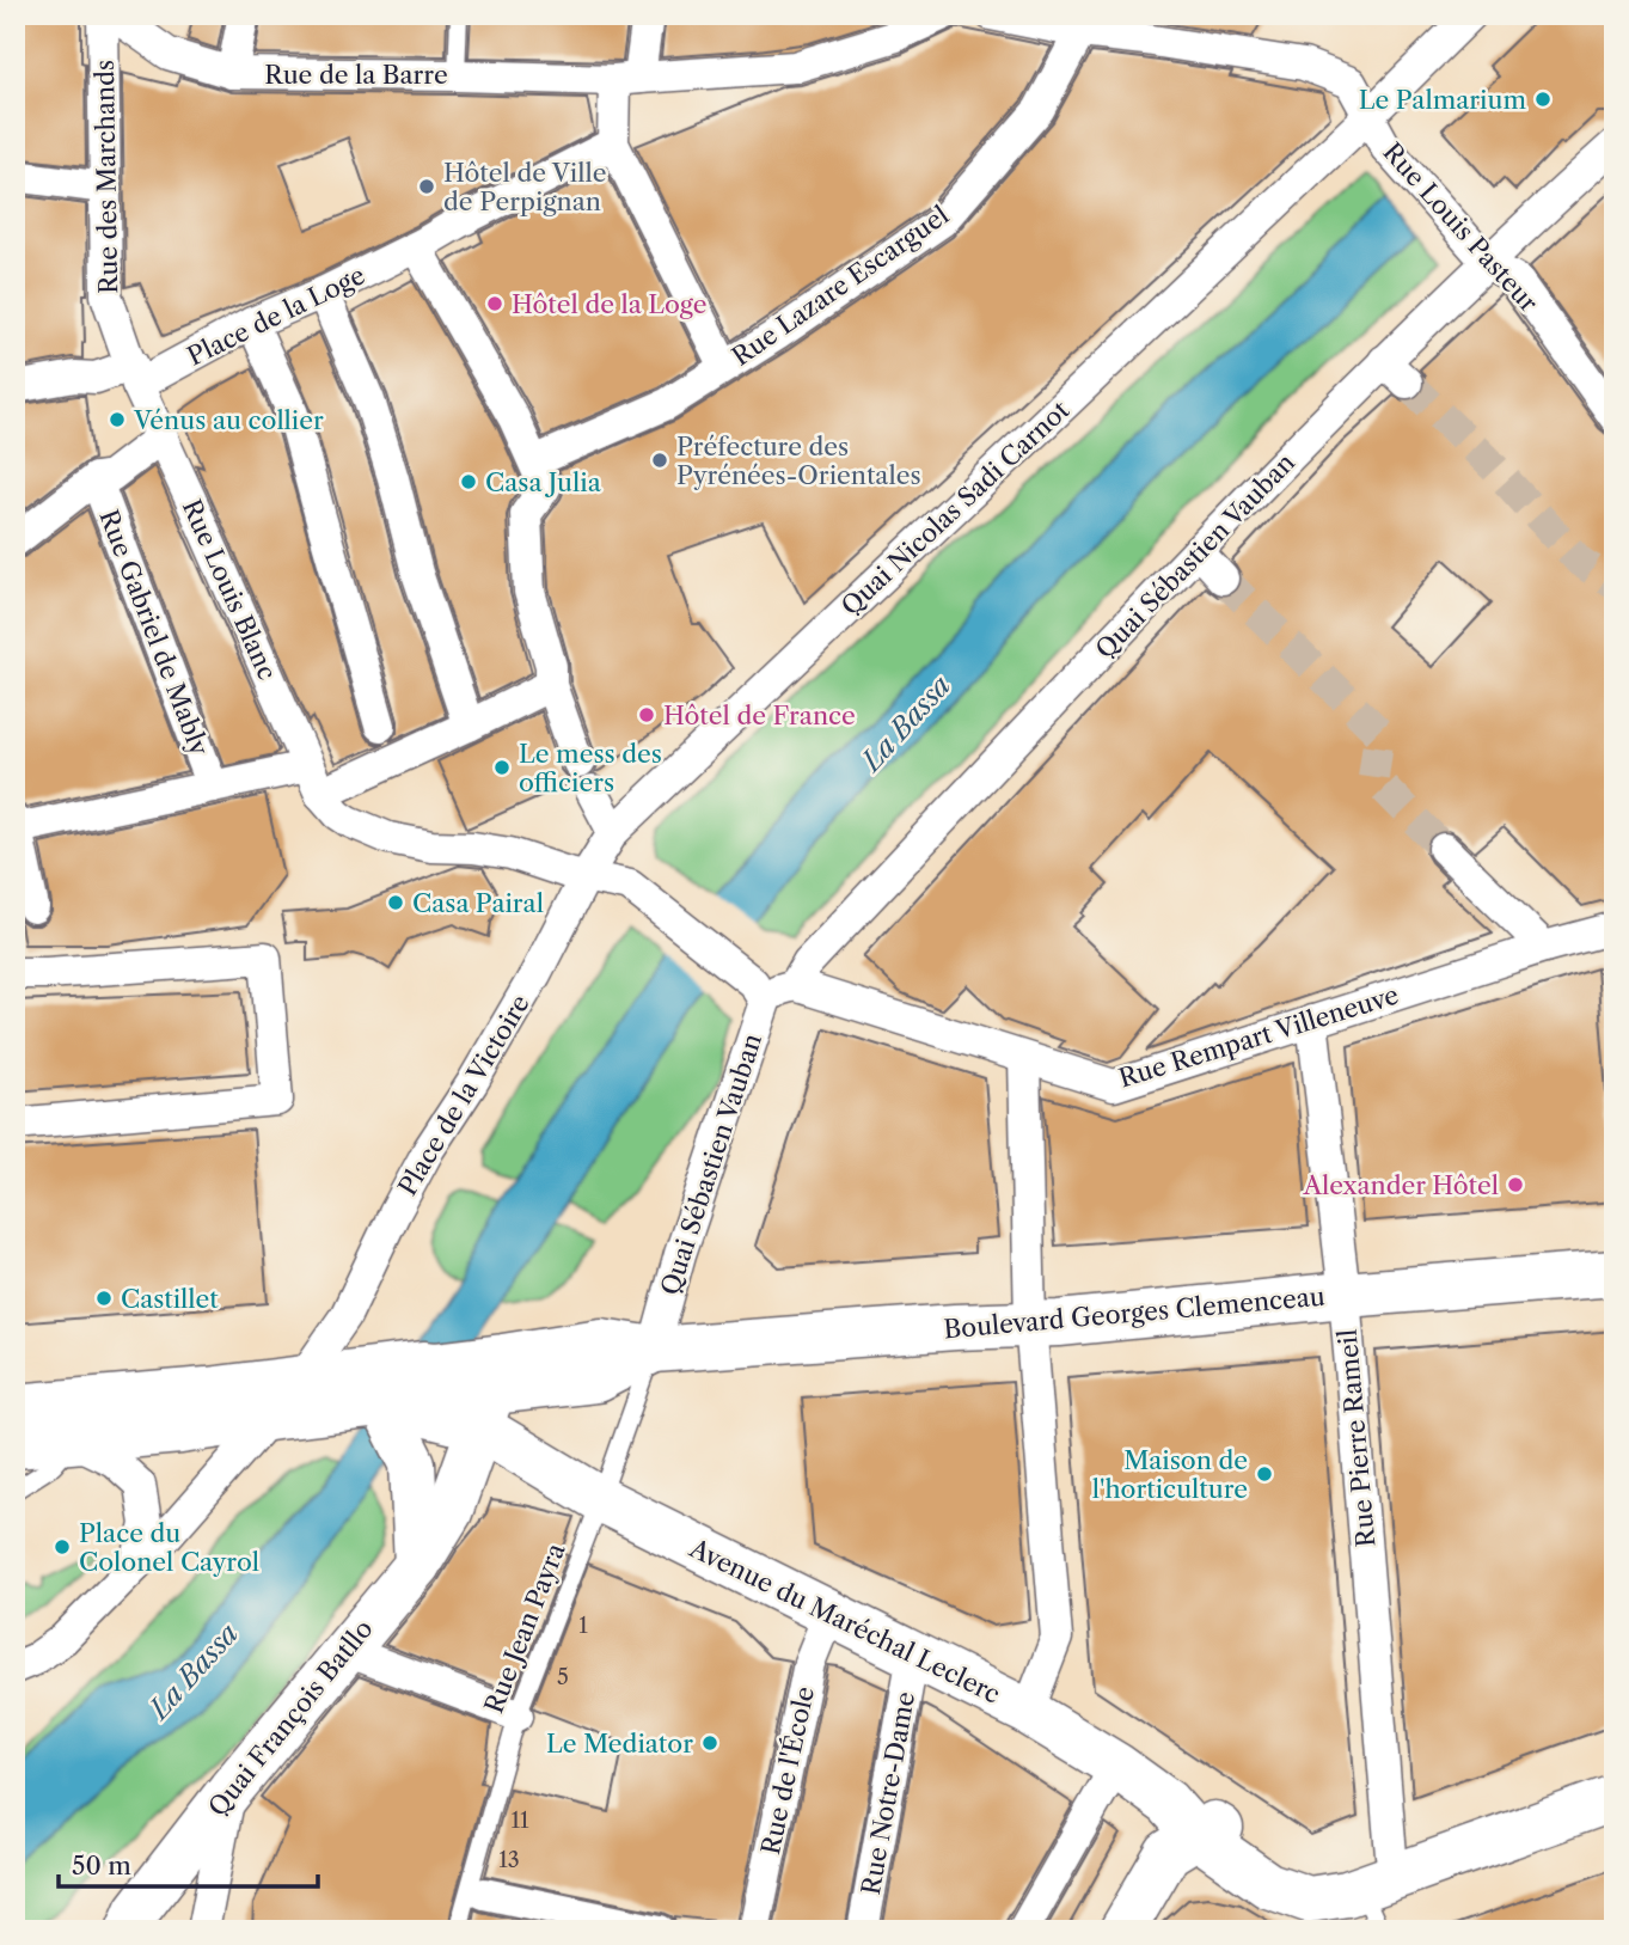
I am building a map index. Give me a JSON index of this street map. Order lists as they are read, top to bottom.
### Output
{
  "streets": {
    "main road": ["Boulevard Georges Clemenceau", "Avenue du Maréchal Leclerc", "Quai François Batllo"],
    "street": [
      "Rue de la Barre",
      "Rue des Marchands",
      "Rue Louis Pasteur",
      "Rue Lazare Escarguel",
      "Place de la Loge",
      "Quai Nicolas Sadi Carnot",
      "Quai Sébastien Vauban",
      "Rue Louis Blanc",
      "Rue Gabriel de Mably",
      "Rue Rempart Villeneuve",
      "Place de la Victoire",
      "Rue Pierre Rameil",
      "Rue de l'École",
      "Rue Notre-Dame"
    ],
    "lane": ["Rue Jean Payra"]
  },
  "crossings": [
    ["Rue des Marchands", "Place de la Loge"],
    ["Rue des Marchands", "Rue Louis Blanc"],
    ["Rue Louis Pasteur", "Rue Lazare Escarguel"],
    ["Rue Louis Pasteur", "Quai Nicolas Sadi Carnot"],
    ["Rue Louis Pasteur", "Quai Sébastien Vauban"],
    ["Place de la Loge", "Rue Louis Blanc"],
    ["Quai Nicolas Sadi Carnot", "Place de la Victoire"],
    ["Quai Sébastien Vauban", "Rue Rempart Villeneuve"],
    ["Quai Sébastien Vauban", "Boulevard Georges Clemenceau"],
    ["Quai Sébastien Vauban", "Rue Jean Payra"],
    ["Rue Rempart Villeneuve", "Rue Pierre Rameil"],
    ["Boulevard Georges Clemenceau", "Rue Pierre Rameil"],
    ["Boulevard Georges Clemenceau", "Avenue du Maréchal Leclerc"],
    ["Boulevard Georges Clemenceau", "Rue Jean Payra"],
    ["Boulevard Georges Clemenceau", "Quai François Batllo"],
    ["Avenue du Maréchal Leclerc", "Rue Jean Payra"],
    ["Avenue du Maréchal Leclerc", "Quai François Batllo"],
    ["Avenue du Maréchal Leclerc", "Rue de l'École"],
    ["Avenue du Maréchal Leclerc", "Rue Notre-Dame"]
  ],
  "water": ["La Bassa"],
  "places": [
    "Le Palmarium",
    "Hôtel de Ville de Perpignan",
    "Hôtel de la Loge",
    "Vénus au collier",
    "Préfecture des Pyrénées-Orientales",
    "Casa Julia",
    "Hôtel de France",
    "Le mess des officiers",
    "Casa Pairal",
    "Alexander Hôtel",
    "Castillet",
    "Maison de l'horticulture",
    "Place du Colonel Cayrol",
    "Le Mediator"
  ],
  "house_numbers": [
    "1",
    "5",
    "11",
    "13"
  ],
  "scale_bar": "50 m"
}
